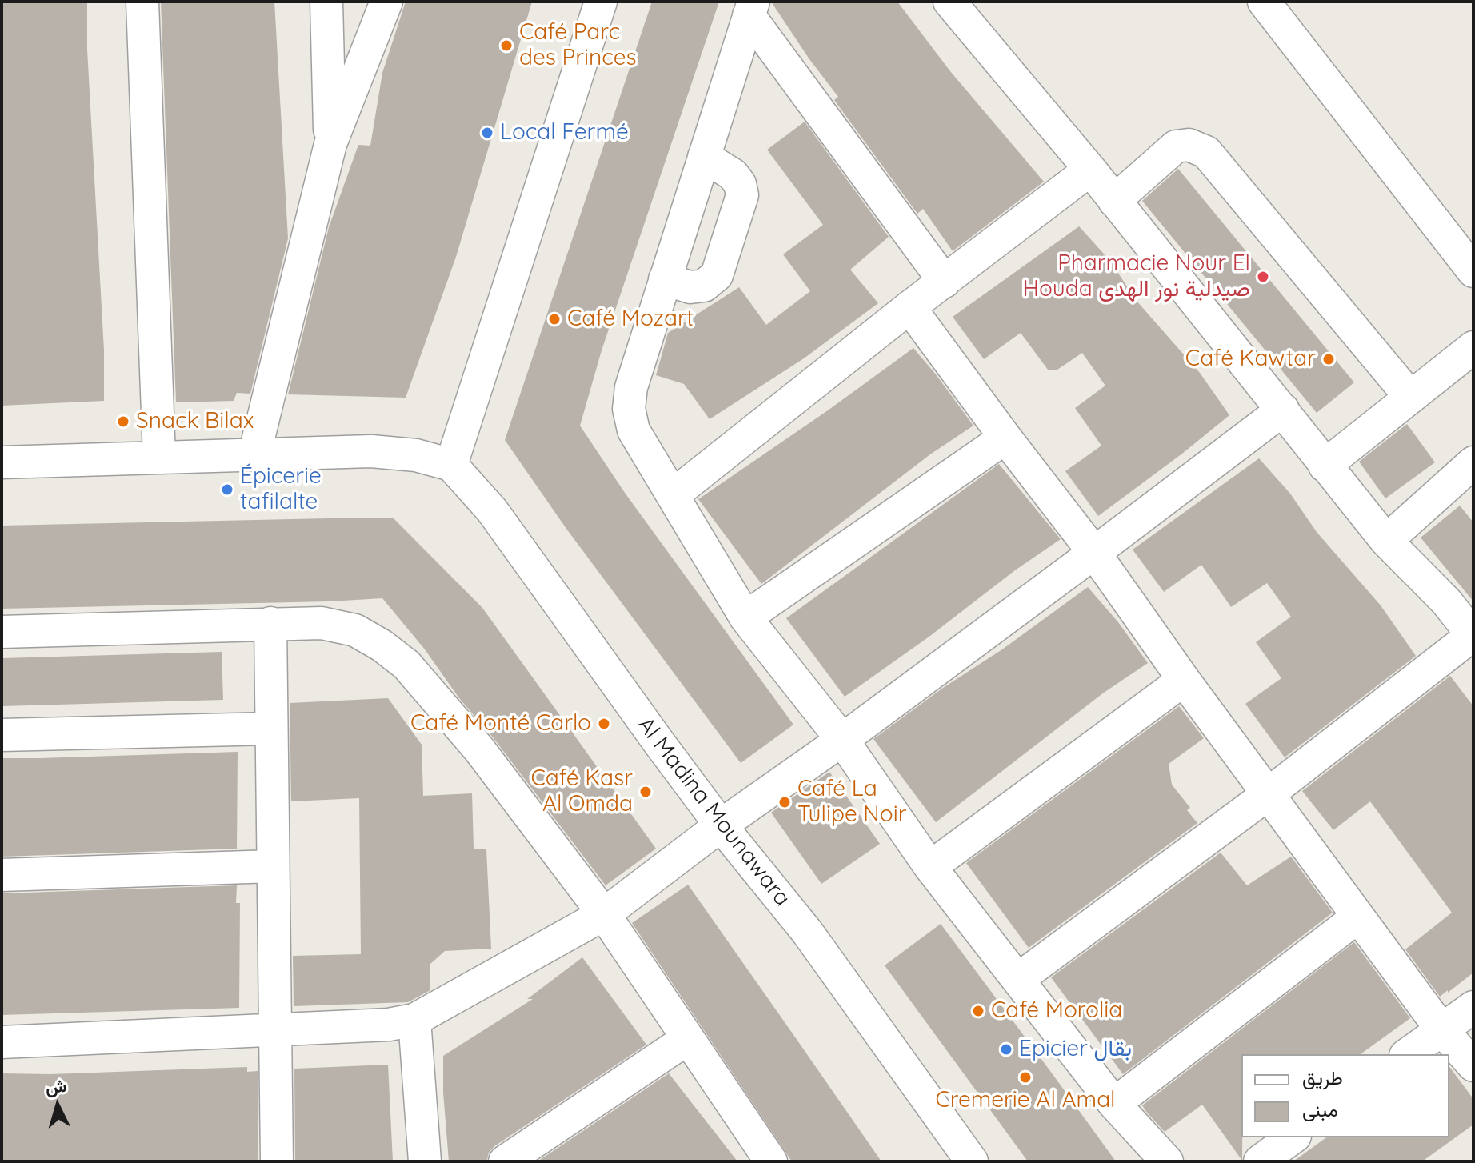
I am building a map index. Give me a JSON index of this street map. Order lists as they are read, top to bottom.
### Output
{
  "streets": {
    "street": ["Al Madina Mounawara"]
  },
  "places": [
    "Café Parc des Princes",
    "Local Fermé",
    "Pharmacie Nour El Houda صيدلية نور الهدى",
    "Café Mozart",
    "Café Kawtar",
    "Snack Bilax",
    "Épicerie tafilalte",
    "Café Monté Carlo",
    "Café Kasr Al Omda",
    "Café La Tulipe Noir",
    "Café Morolia",
    "Epicier بقال",
    "Cremerie Al Amal"
  ],
  "legend": ["طريق", "مبنى"],
  "north": "top"
}
